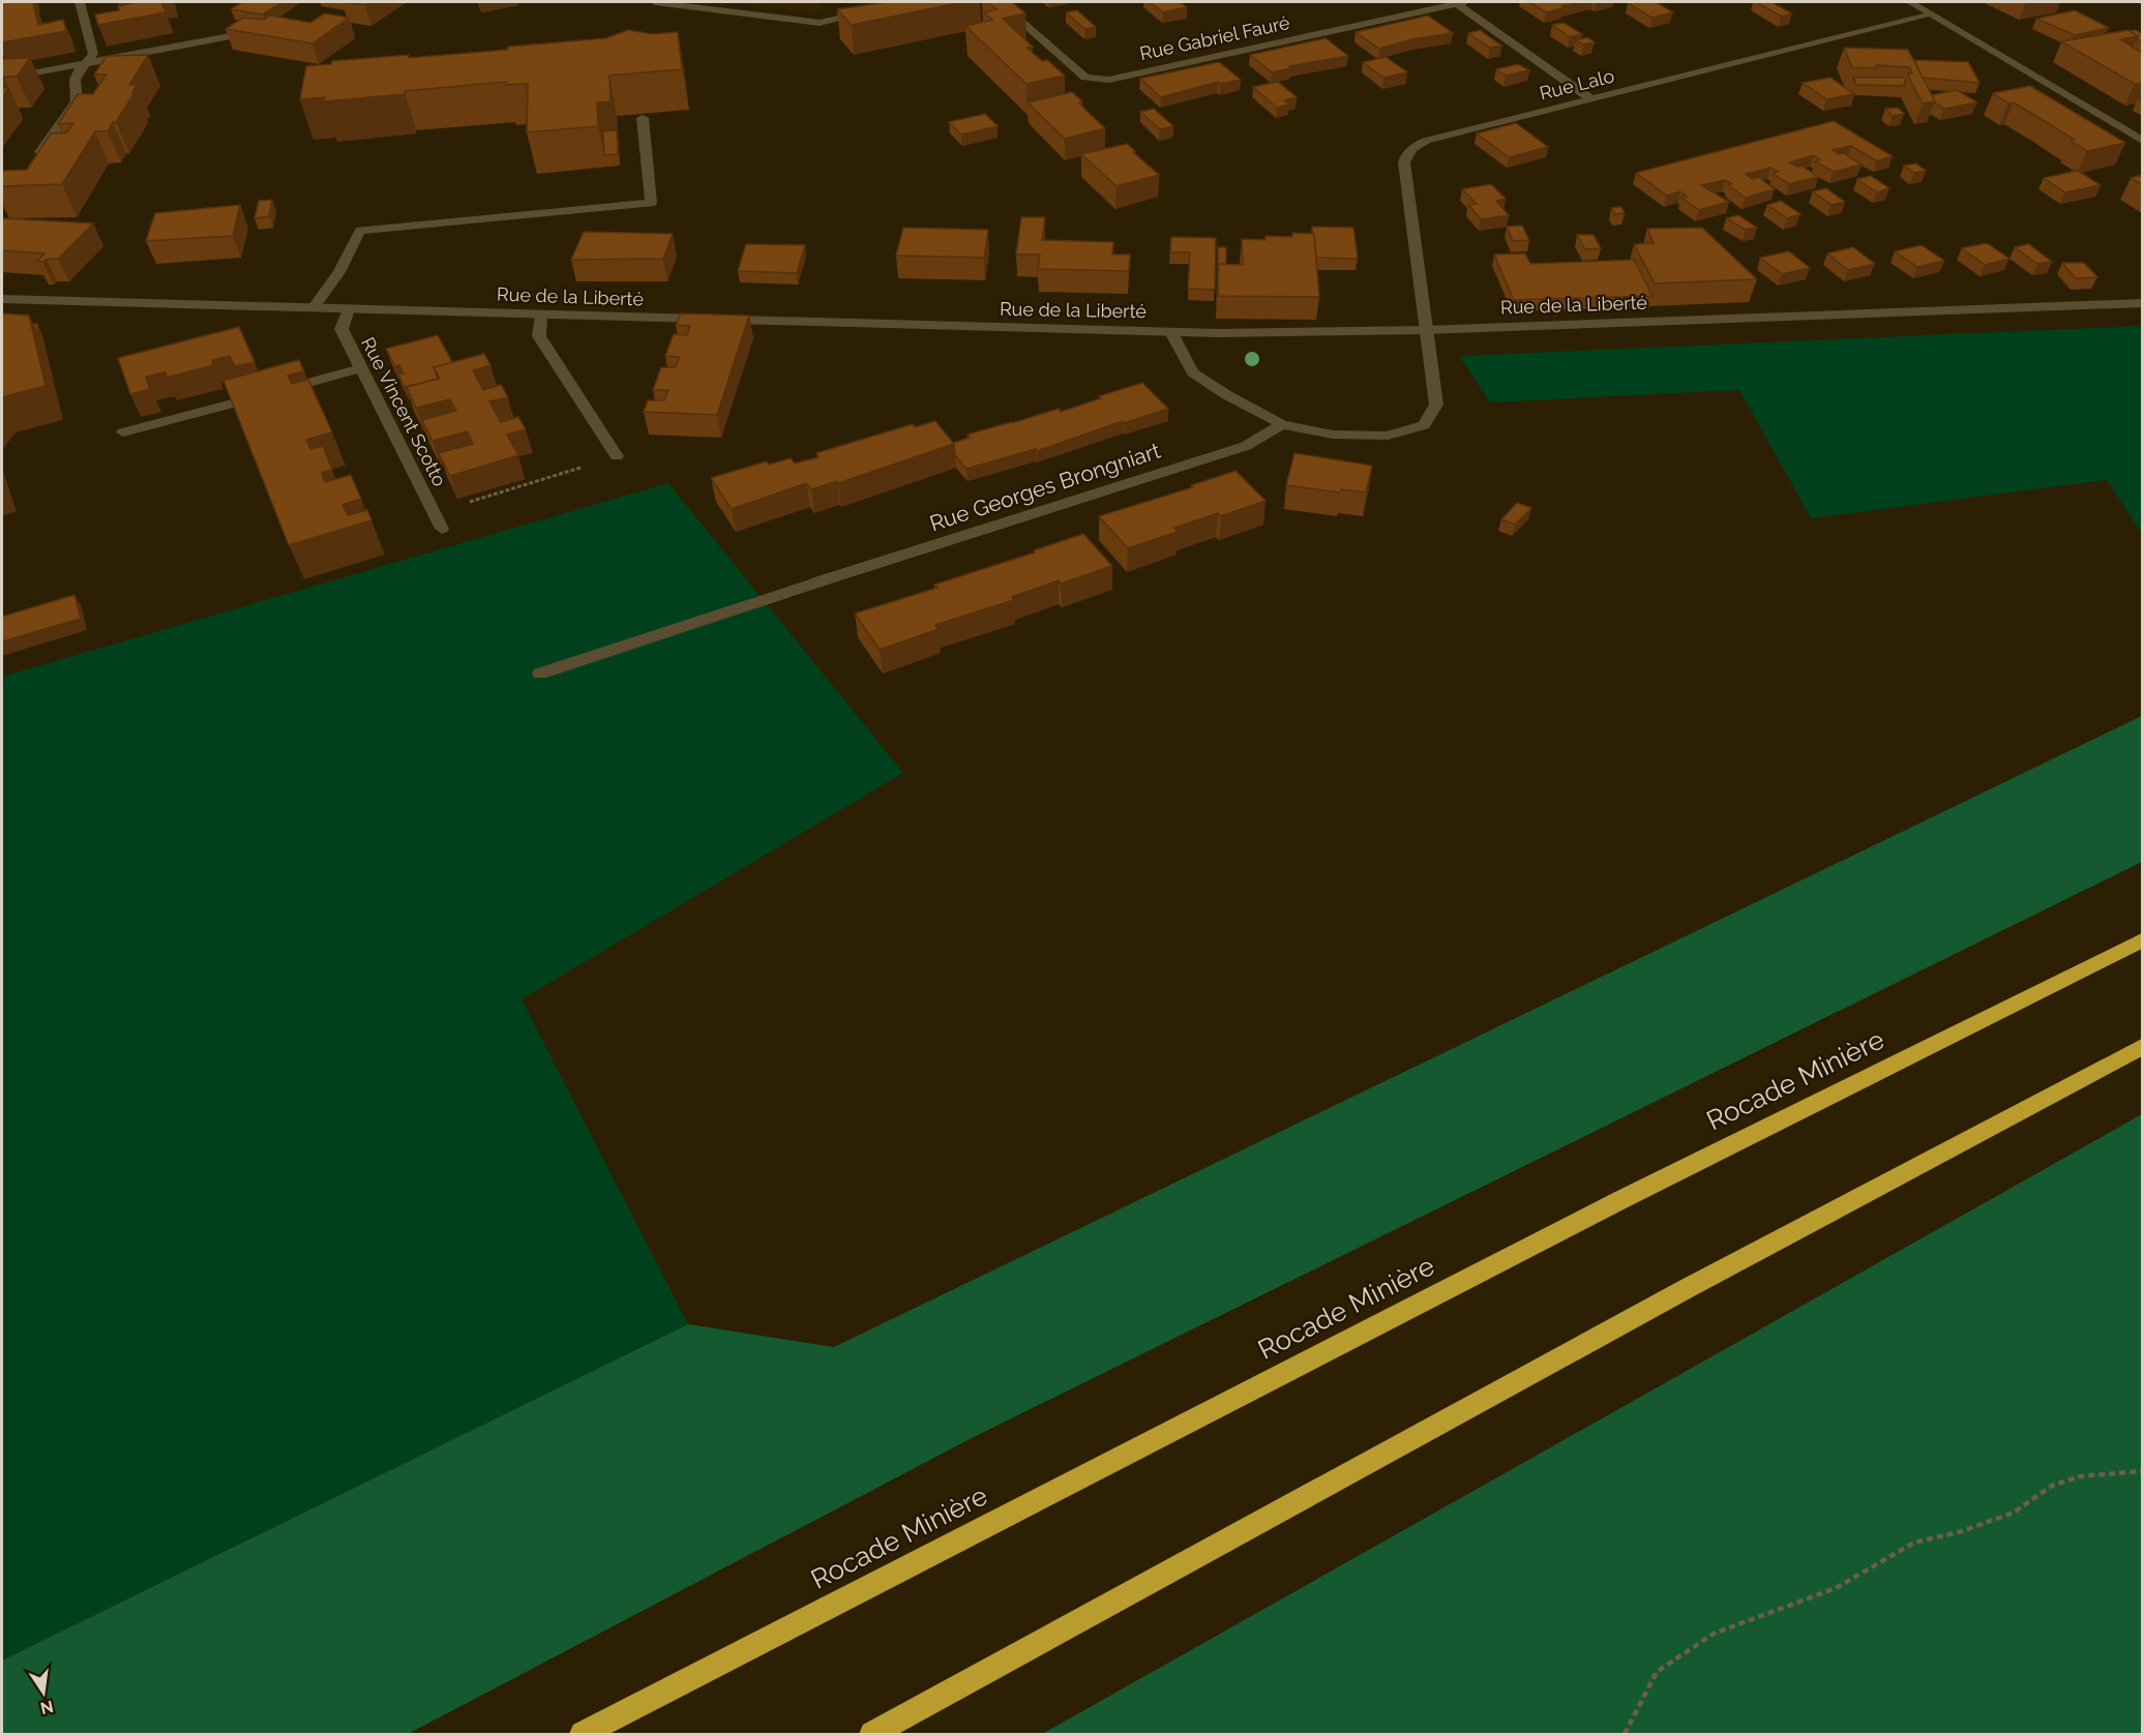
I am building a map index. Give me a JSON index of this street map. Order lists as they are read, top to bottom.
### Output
{
  "streets": {
    "highway": ["Rocade Minière"],
    "street": [
      "Rue Gabriel Fauré",
      "Rue Lalo",
      "Rue de la Liberté",
      "Rue Vincent Scotto",
      "Rue Georges Brongniart"
    ]
  },
  "crossings": [
    ["Rue Lalo", "Rue de la Liberté"],
    ["Rue de la Liberté", "Rue Vincent Scotto"]
  ],
  "north": "bottom"
}
